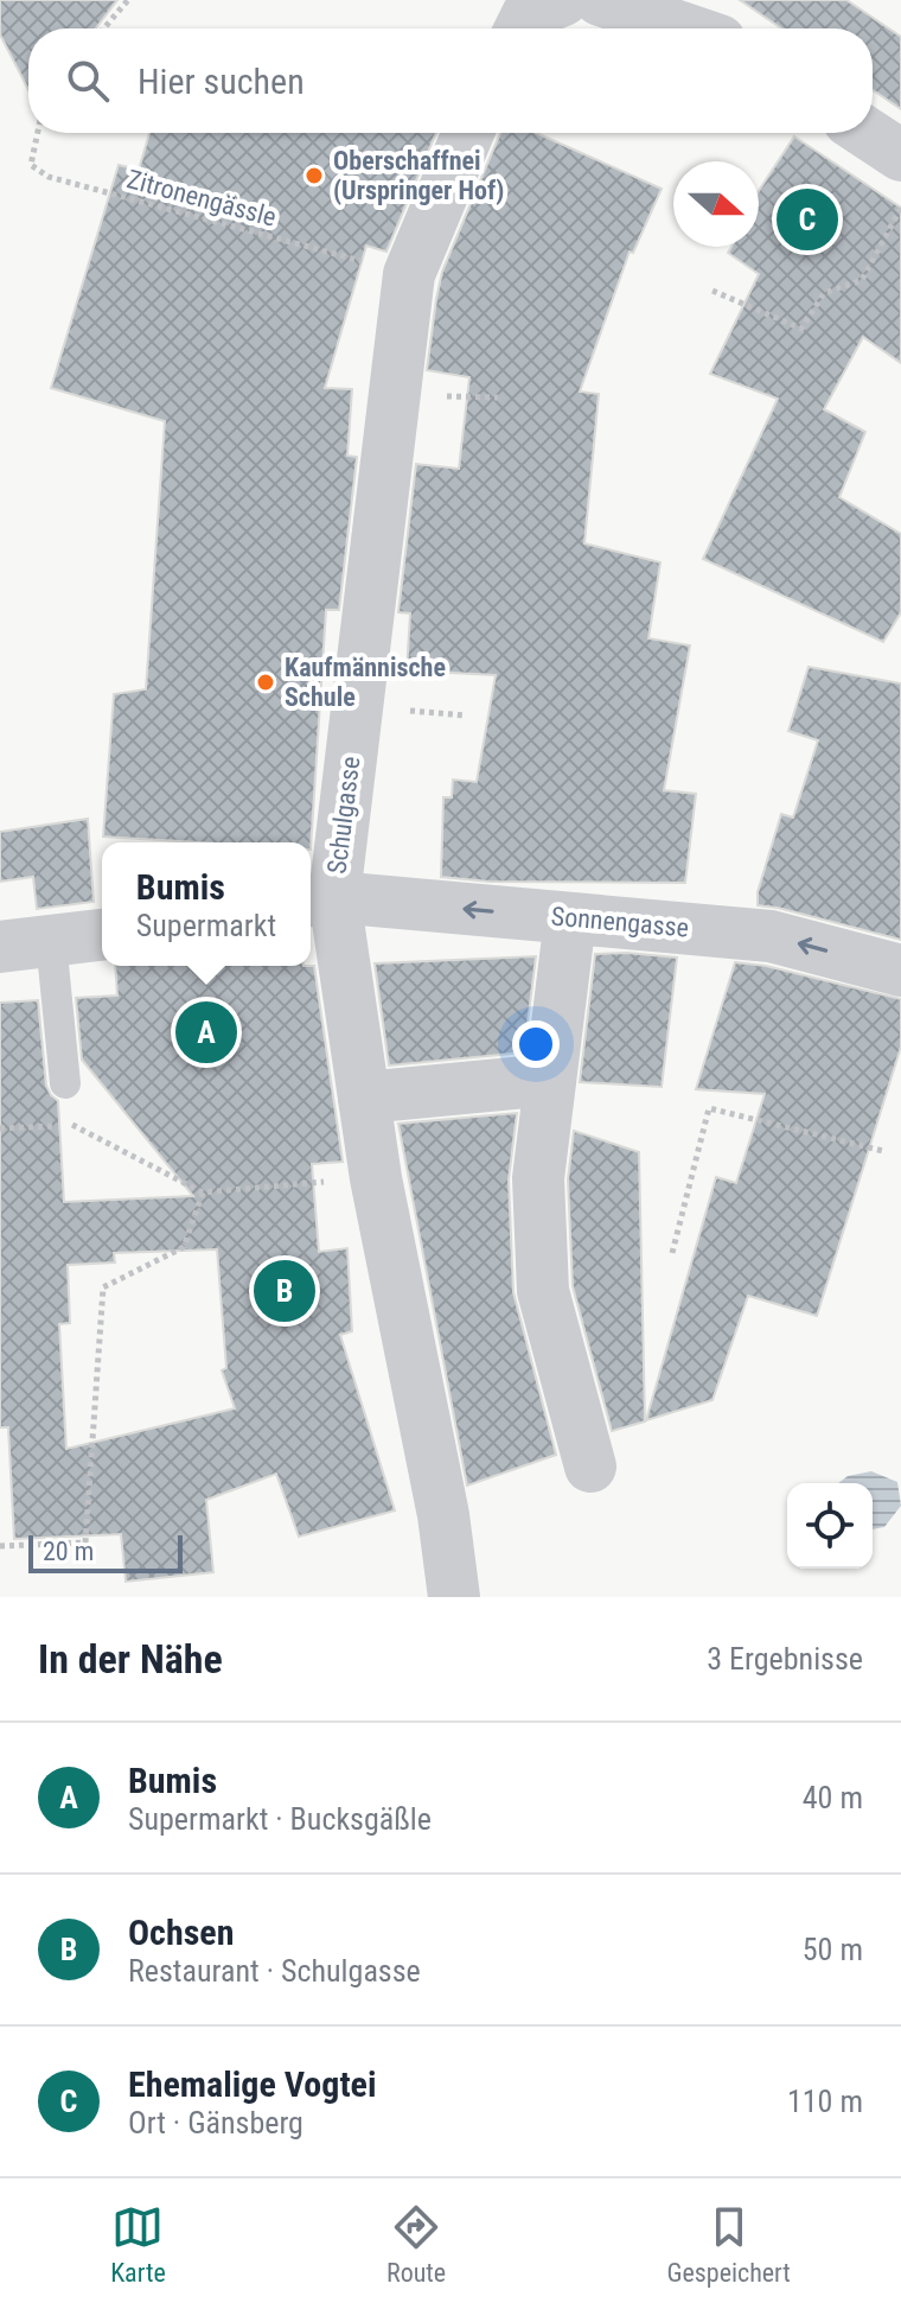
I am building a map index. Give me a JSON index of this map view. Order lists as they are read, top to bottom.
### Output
{
  "streets": {
    "street": ["Schulgasse", "Sonnengasse"],
    "path": ["Zitronengässle"]
  },
  "crossings": [
    ["Zitronengässle", "Schulgasse"],
    ["Schulgasse", "Sonnengasse"]
  ],
  "places": ["Oberschaffnei (Urspringer Hof)", "Kaufmännische Schule"],
  "scale_bar": "20 m",
  "north": "right",
  "page": {
    "search": "Hier suchen",
    "pins": ["C", "A", "B"],
    "popup": ["Bumis", "Supermarkt"],
    "scale": "20 m",
    "heading": ["In der Nähe", "3 Ergebnisse"],
    "list": [
      {
        "mark": "A",
        "name": "Bumis",
        "note": "Supermarkt · Bucksgäßle",
        "value": "40 m"
      },
      {
        "mark": "B",
        "name": "Ochsen",
        "note": "Restaurant · Schulgasse",
        "value": "50 m"
      },
      {
        "mark": "C",
        "name": "Ehemalige Vogtei",
        "note": "Ort · Gänsberg",
        "value": "110 m"
      }
    ],
    "nav": ["Karte", "Route", "Gespeichert"]
  }
}
